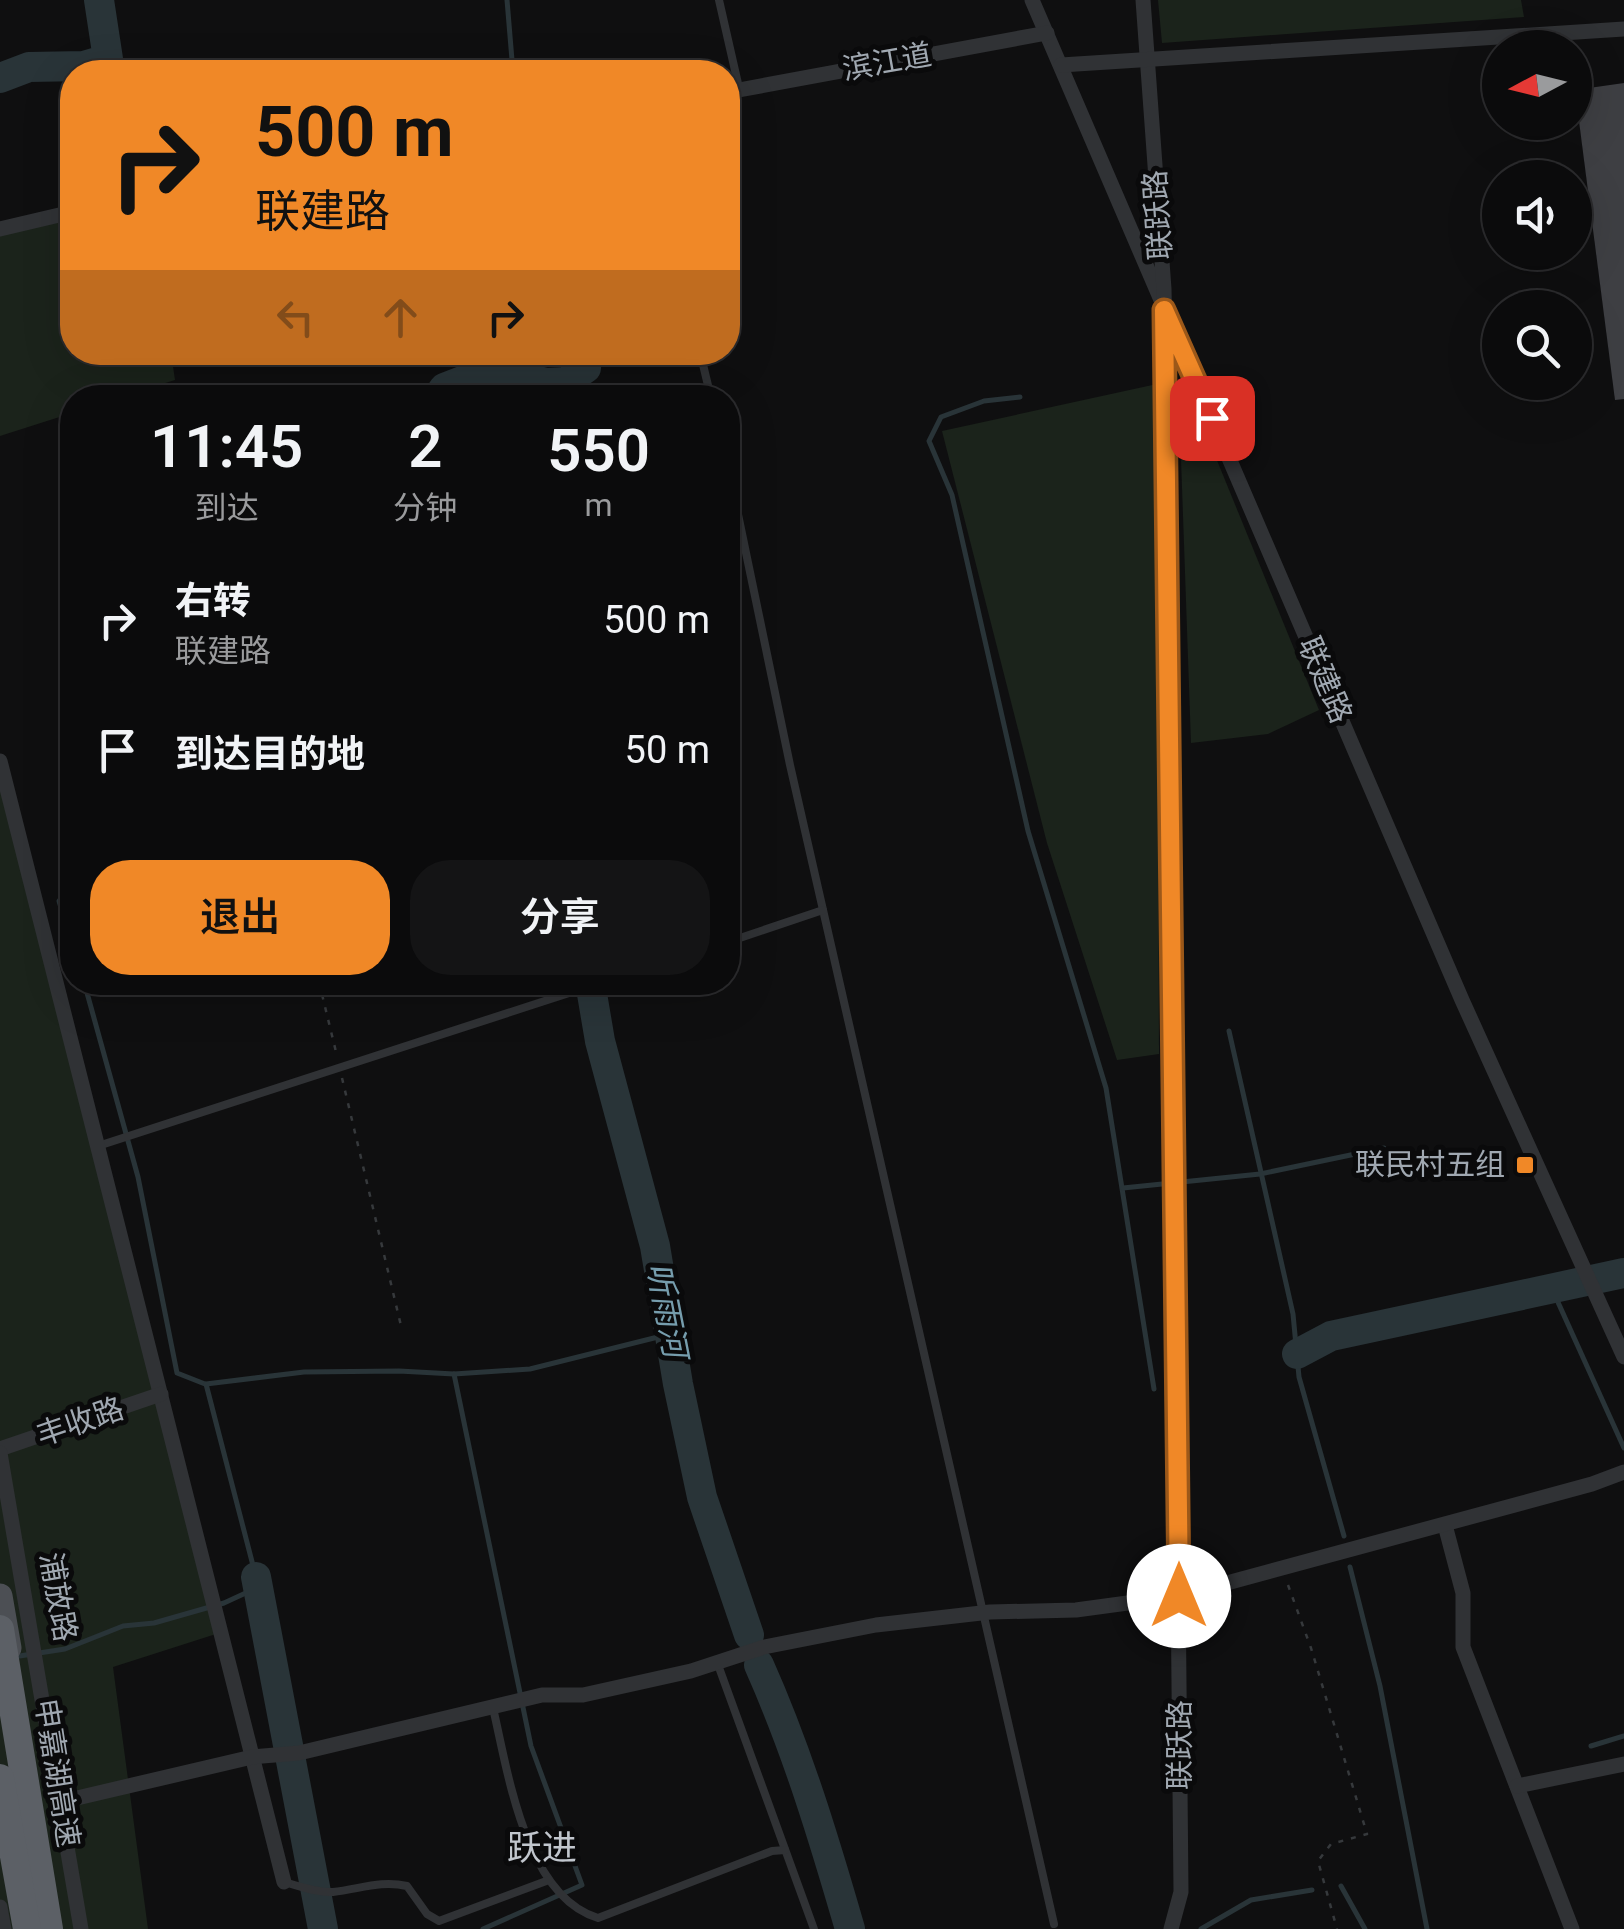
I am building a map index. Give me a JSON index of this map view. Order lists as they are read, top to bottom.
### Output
{
  "streets": {
    "highway": ["申嘉湖高速"],
    "main road": ["浦放路"],
    "street": [
      "滨江道",
      "联跃路",
      "联建路",
      "丰收路"
    ]
  },
  "crossings": [
    ["滨江道", "联建路"],
    ["联跃路", "联建路"],
    ["丰收路", "浦放路"]
  ],
  "districts": ["跃进"],
  "water": ["听雨河"],
  "places": {
    "transit": ["联民村五组"]
  },
  "north": "left",
  "page": {
    "turn": ["500 m", "联建路"],
    "eta": [
      "11:45",
      "到达",
      "2",
      "分钟",
      "550",
      "m"
    ],
    "list": [
      {
        "name": "右转",
        "note": "联建路",
        "value": "500 m"
      },
      {
        "name": "到达目的地",
        "value": "50 m"
      }
    ],
    "buttons": ["退出", "分享"]
  }
}
